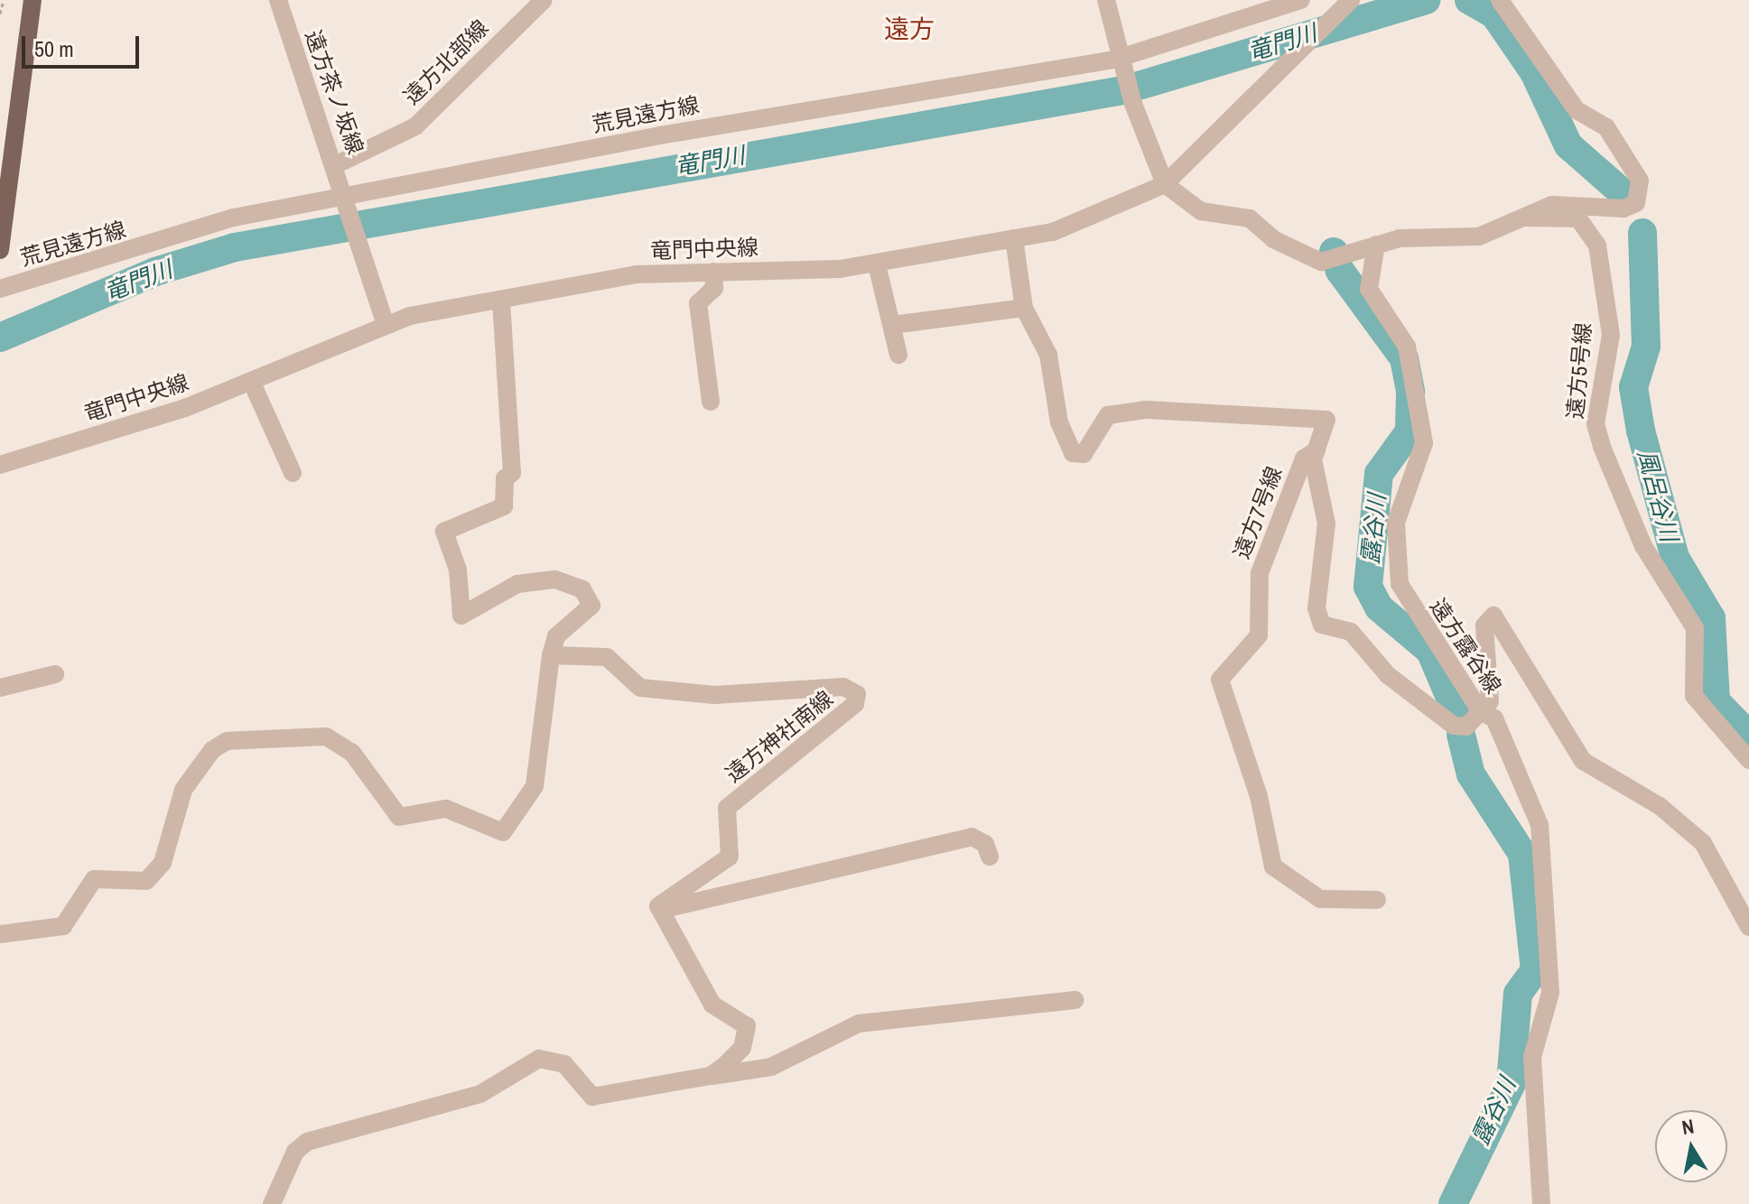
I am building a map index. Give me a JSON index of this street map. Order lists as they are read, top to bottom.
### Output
{
  "streets": {
    "street": [
      "遠方北部線",
      "遠方茶ノ坂線",
      "荒見遠方線",
      "竜門中央線",
      "遠方5号線",
      "遠方7号線",
      "遠方露谷線",
      "遠方神社南線"
    ]
  },
  "crossings": [
    ["遠方北部線", "遠方茶ノ坂線"],
    ["遠方茶ノ坂線", "荒見遠方線"],
    ["遠方茶ノ坂線", "竜門中央線"],
    ["竜門中央線", "遠方7号線"]
  ],
  "districts": ["遠方"],
  "water": ["竜門川", "風呂谷川", "露谷川"],
  "scale_bar": "50 m",
  "north": "top"
}
